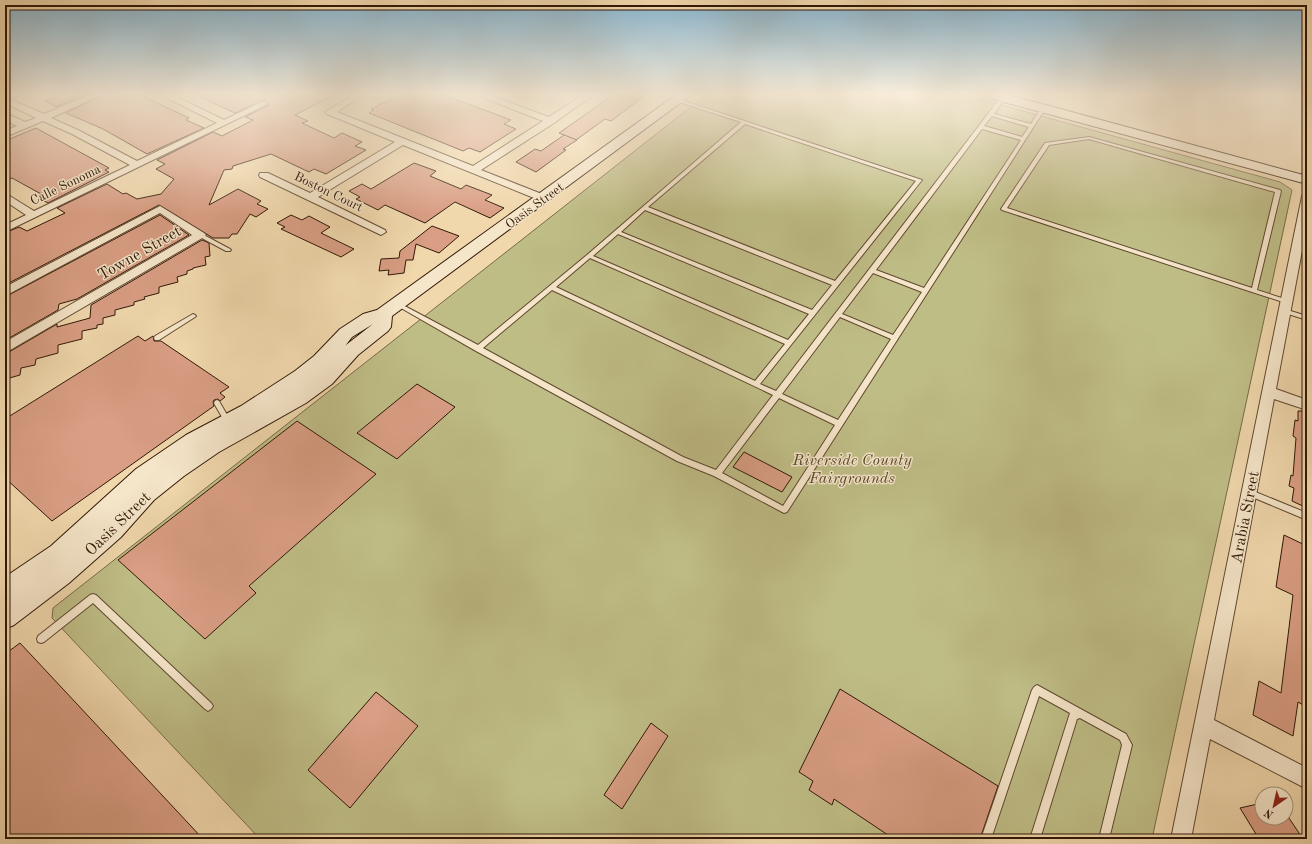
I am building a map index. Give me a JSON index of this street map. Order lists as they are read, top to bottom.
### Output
{
  "streets": {
    "street": [
      "Calle Sonoma",
      "Boston Court",
      "Oasis Street",
      "Towne Street",
      "Arabia Street"
    ]
  },
  "parks": ["Riverside County Fairgrounds"],
  "north": "bottom left"
}
